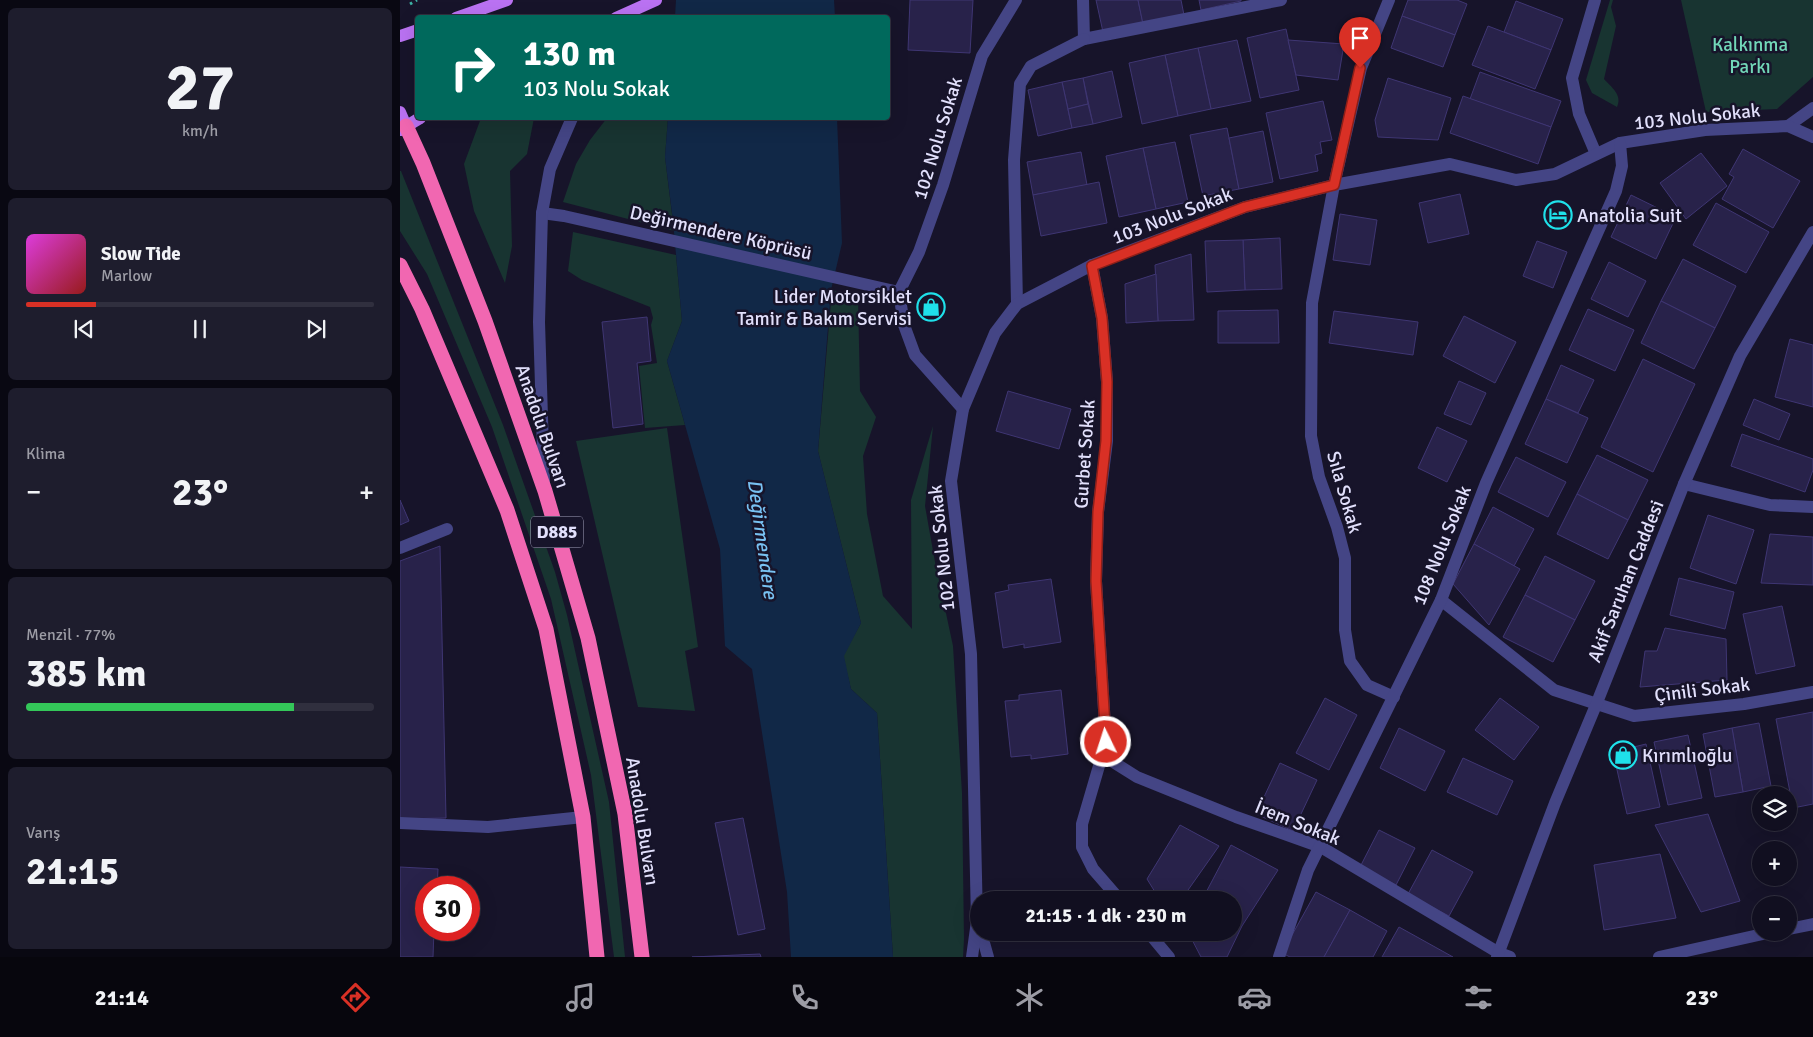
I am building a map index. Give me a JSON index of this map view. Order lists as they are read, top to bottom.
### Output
{
  "streets": {
    "highway": ["Anadolu Bulvarı", "D885"],
    "street": [
      "103 Nolu Sokak",
      "102 Nolu Sokak",
      "Değirmendere Köprüsü",
      "Gurbet Sokak",
      "Sıla Sokak",
      "108 Nolu Sokak",
      "Akif Saruhan Caddesi",
      "Çinili Sokak",
      "İrem Sokak"
    ]
  },
  "crossings": [
    ["103 Nolu Sokak", "102 Nolu Sokak"],
    ["103 Nolu Sokak", "Gurbet Sokak"],
    ["103 Nolu Sokak", "Sıla Sokak"],
    ["103 Nolu Sokak", "108 Nolu Sokak"],
    ["102 Nolu Sokak", "Değirmendere Köprüsü"],
    ["Gurbet Sokak", "İrem Sokak"],
    ["Sıla Sokak", "108 Nolu Sokak"],
    ["108 Nolu Sokak", "Çinili Sokak"],
    ["108 Nolu Sokak", "İrem Sokak"],
    ["Akif Saruhan Caddesi", "Çinili Sokak"],
    ["Akif Saruhan Caddesi", "İrem Sokak"]
  ],
  "water": ["Değirmendere"],
  "parks": ["Kalkınma Parkı"],
  "places": {
    "hotel": ["Anatolia Suit"],
    "shop": ["Lider Motorsiklet Tamir & Bakım Servisi", "Kırımlıoğlu"]
  },
  "page": {
    "tile": [
      ["27", "km/h"],
      "Klima",
      ["Menzil · 77%", "385 km"],
      ["Varış", "21:15"]
    ],
    "turn": ["130 m", "103 Nolu Sokak"],
    "song": ["Slow Tide", "Marlow"],
    "heat": ["−", "23°", "+"],
    "map_buttons": ["+", "−"],
    "limit": "30",
    "trip": "21:15 · 1 dk · 230 m",
    "tabs": ["21:14", "23°"]
  }
}
